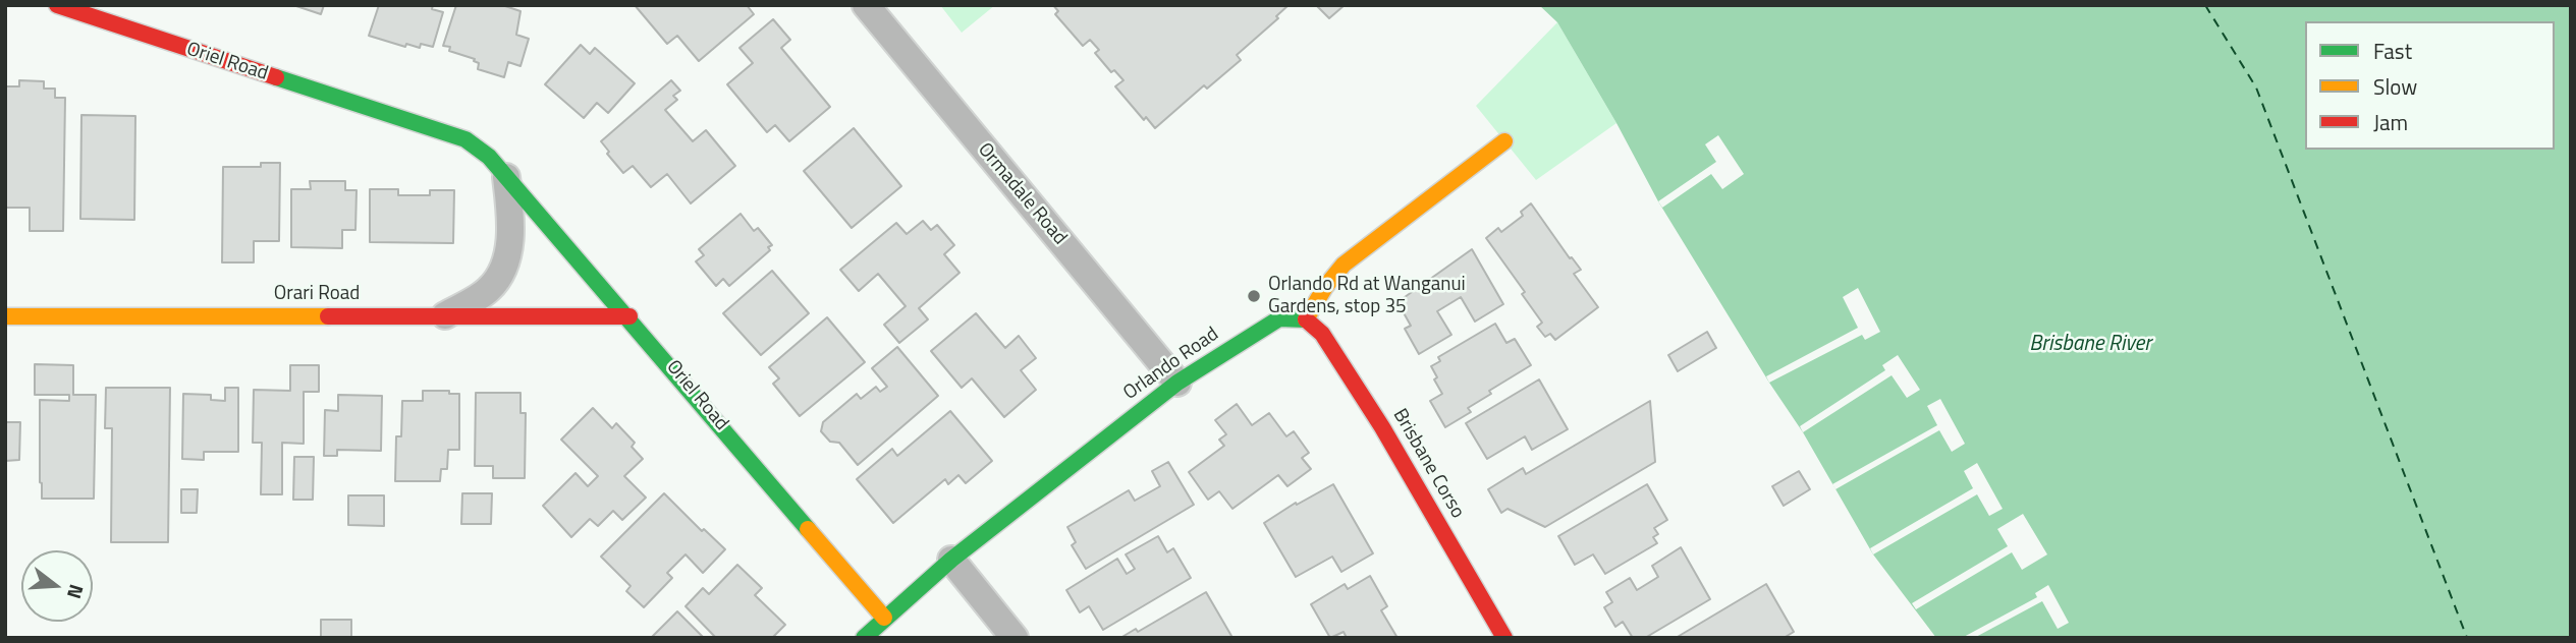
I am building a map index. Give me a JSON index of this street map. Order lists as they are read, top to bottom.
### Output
{
  "streets": {
    "street": [
      "Oriel Road",
      "Ormadale Road",
      "Orari Road",
      "Orlando Road",
      "Brisbane Corso"
    ]
  },
  "crossings": [
    ["Oriel Road", "Orari Road"],
    ["Oriel Road", "Orlando Road"],
    ["Ormadale Road", "Orlando Road"],
    ["Orlando Road", "Brisbane Corso"]
  ],
  "water": ["Brisbane River"],
  "places": ["Orlando Rd at Wanganui Gardens, stop 35"],
  "legend": ["Fast", "Slow", "Jam"],
  "north": "right"
}
